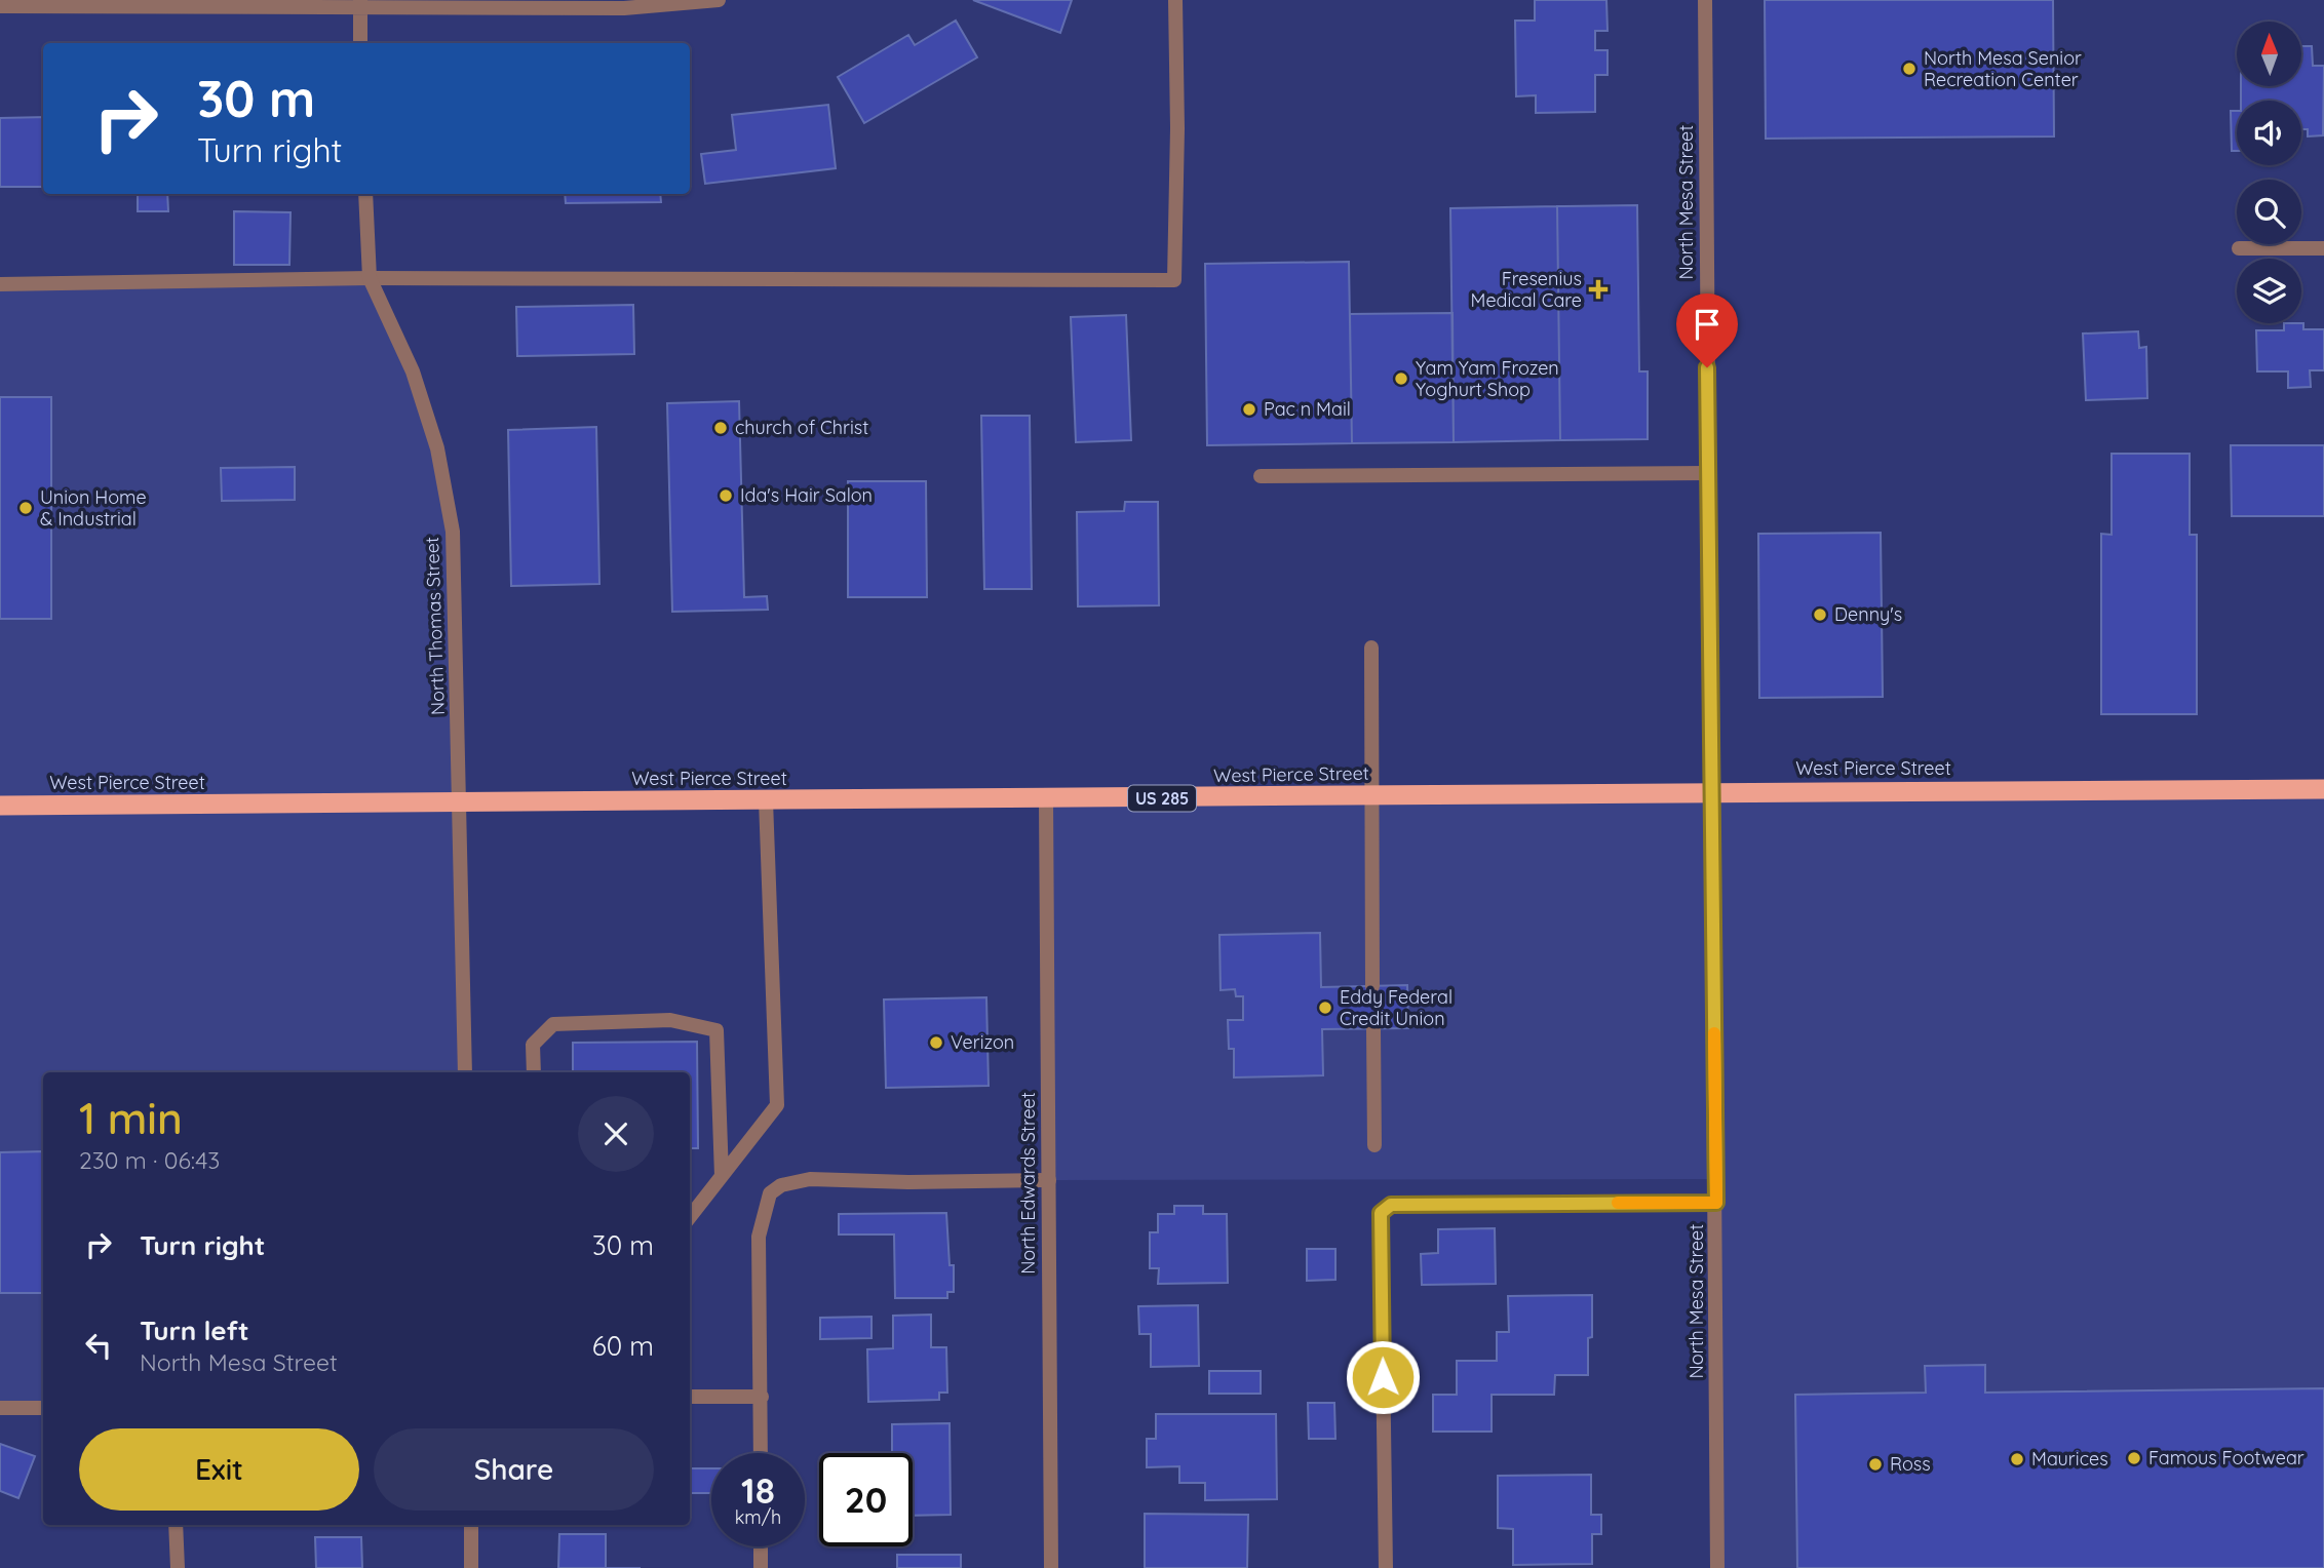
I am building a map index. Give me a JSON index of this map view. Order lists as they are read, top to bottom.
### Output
{
  "streets": {
    "highway": ["West Pierce Street", "US 285"],
    "street": ["North Mesa Street", "North Thomas Street", "North Edwards Street"]
  },
  "crossings": [
    ["North Mesa Street", "West Pierce Street"],
    ["North Thomas Street", "West Pierce Street"],
    ["West Pierce Street", "North Edwards Street"]
  ],
  "places": {
    "other": [
      "North Mesa Senior Recreation Center",
      "Yam Yam Frozen Yoghurt Shop",
      "Pac n Mail",
      "church of Christ",
      "Ida's Hair Salon",
      "Union Home & Industrial",
      "Denny's",
      "Eddy Federal Credit Union",
      "Verizon",
      "Famous Footwear",
      "Maurices",
      "Ross"
    ],
    "health": ["Fresenius Medical Care"]
  },
  "north": "top",
  "page": {
    "turn": ["30 m", "Turn right"],
    "heading": ["1 min", "230 m · 06:43"],
    "list": [
      {
        "name": "Turn right",
        "value": "30 m"
      },
      {
        "name": "Turn left",
        "note": "North Mesa Street",
        "value": "60 m"
      }
    ],
    "buttons": ["Exit", "Share"],
    "speed": "18 km/h",
    "limit": "20"
  }
}
